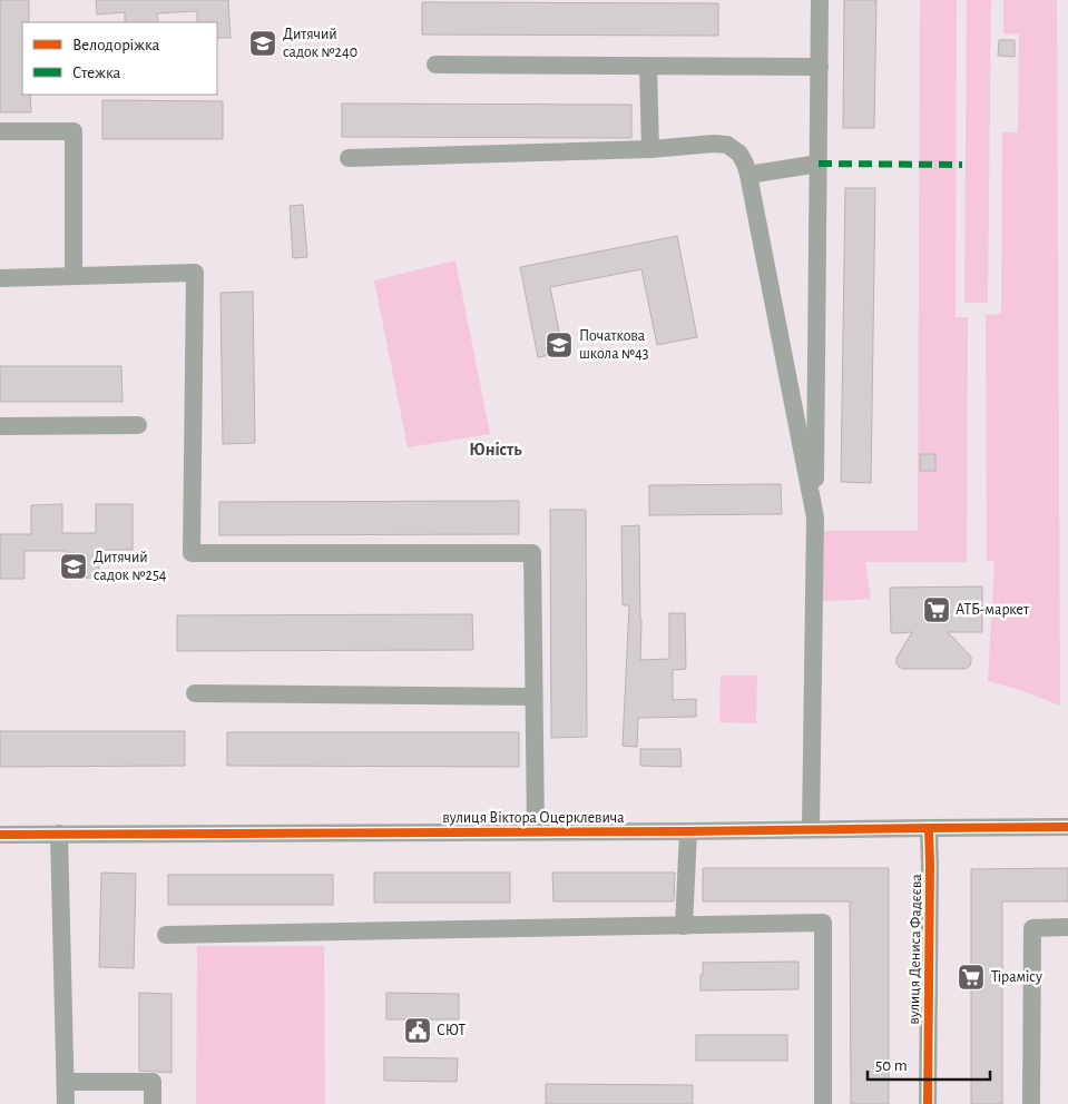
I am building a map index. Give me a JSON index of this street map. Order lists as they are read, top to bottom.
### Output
{
  "streets": {
    "street": ["вулиця Віктора Оцерклевича", "вулиця Дениса Фадєєва"]
  },
  "crossings": [
    ["вулиця Віктора Оцерклевича", "вулиця Дениса Фадєєва"]
  ],
  "districts": ["Юність"],
  "places": {
    "school or university": ["Дитячий садок №240", "Початкова школа №43", "Дитячий садок №254"],
    "supermarket": ["АТБ-маркет", "Тірамісу"],
    "public building": ["СЮТ"]
  },
  "legend": ["Велодоріжка", "Стежка"],
  "scale_bar": "50 m"
}
